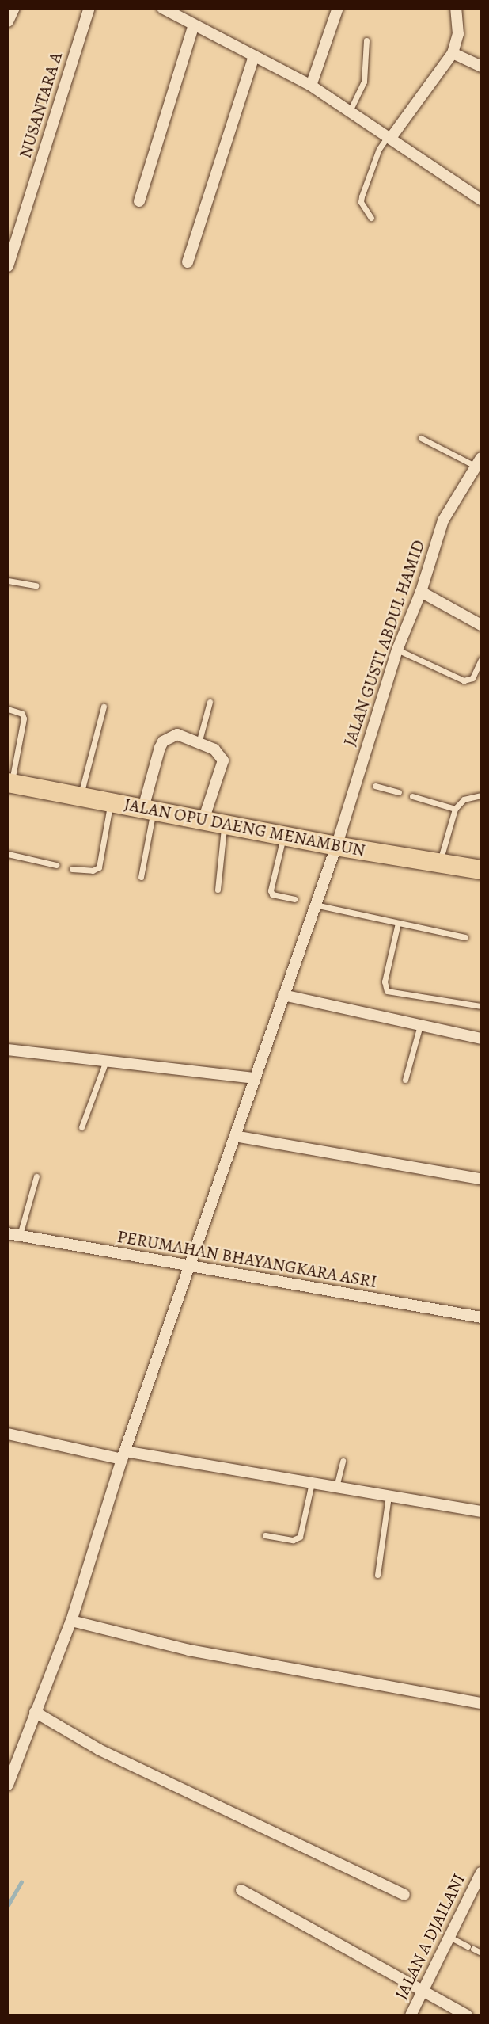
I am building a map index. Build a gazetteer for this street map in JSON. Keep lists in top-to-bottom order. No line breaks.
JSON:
{"streets":{"highway":["JALAN OPU DAENG MENAMBUN"],"street":["NUSANTARA A","JALAN GUSTI ABDUL HAMID","PERUMAHAN BHAYANGKARA ASRI","JALAN A DJAILANI"]},"crossings":[["JALAN GUSTI ABDUL HAMID","JALAN OPU DAENG MENAMBUN"],["JALAN GUSTI ABDUL HAMID","PERUMAHAN BHAYANGKARA ASRI"]]}
